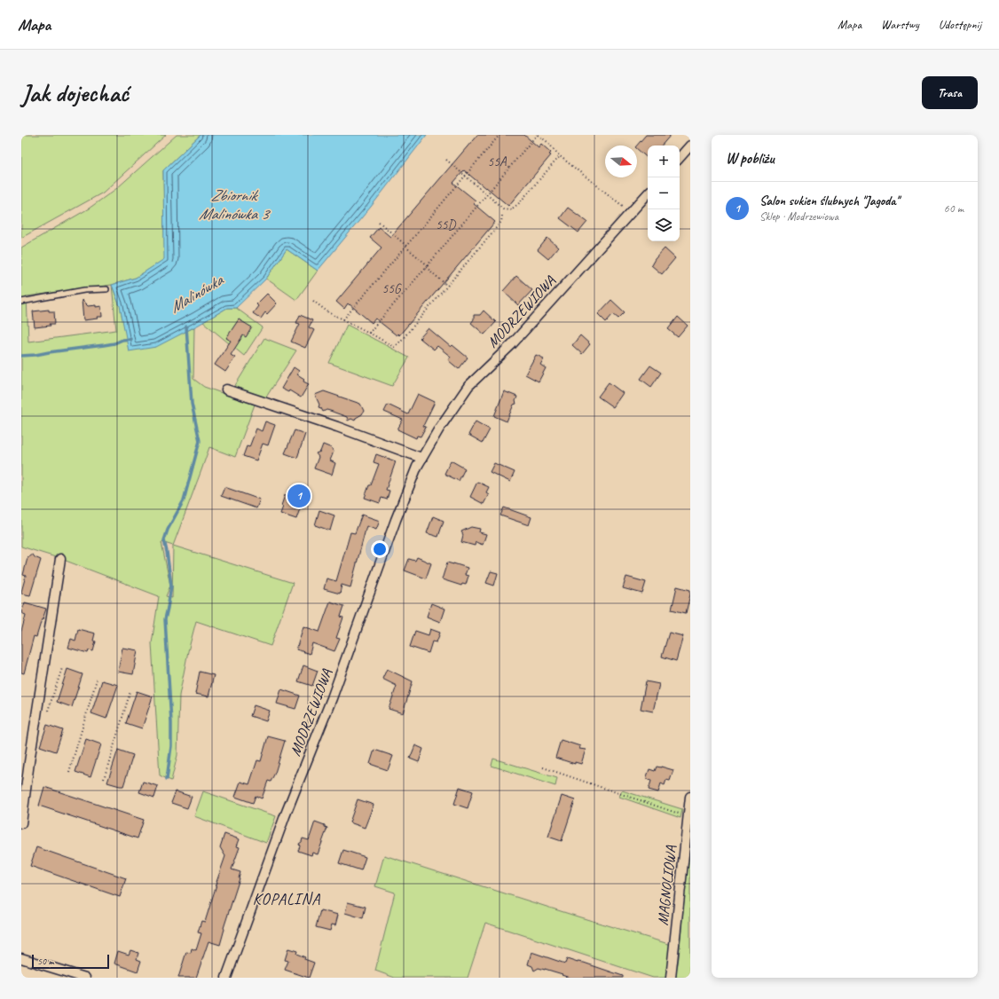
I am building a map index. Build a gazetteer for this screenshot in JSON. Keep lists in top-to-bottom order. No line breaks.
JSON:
{"streets":{"street":["MODRZEWIOWA","MAGNOLIOWA"]},"districts":["KOPALINA"],"water":["Zbiornik Malinówka 3","Malinówka"],"house_numbers":["55A","55D","55G"],"scale_bar":"50 m","north":"right","page":{"header":"Mapa","nav":["Mapa","Warstwy","Udostępnij"],"buttons":"Trasa","title":"Jak dojechać","heading":"W pobliżu","map_buttons":["+","−"],"list":[{"mark":"1","name":"Salon sukien ślubnych \"Jagoda\"","note":"Sklep · Modrzewiowa","value":"60 m"}],"pins":"1","scale":"50 m"}}
